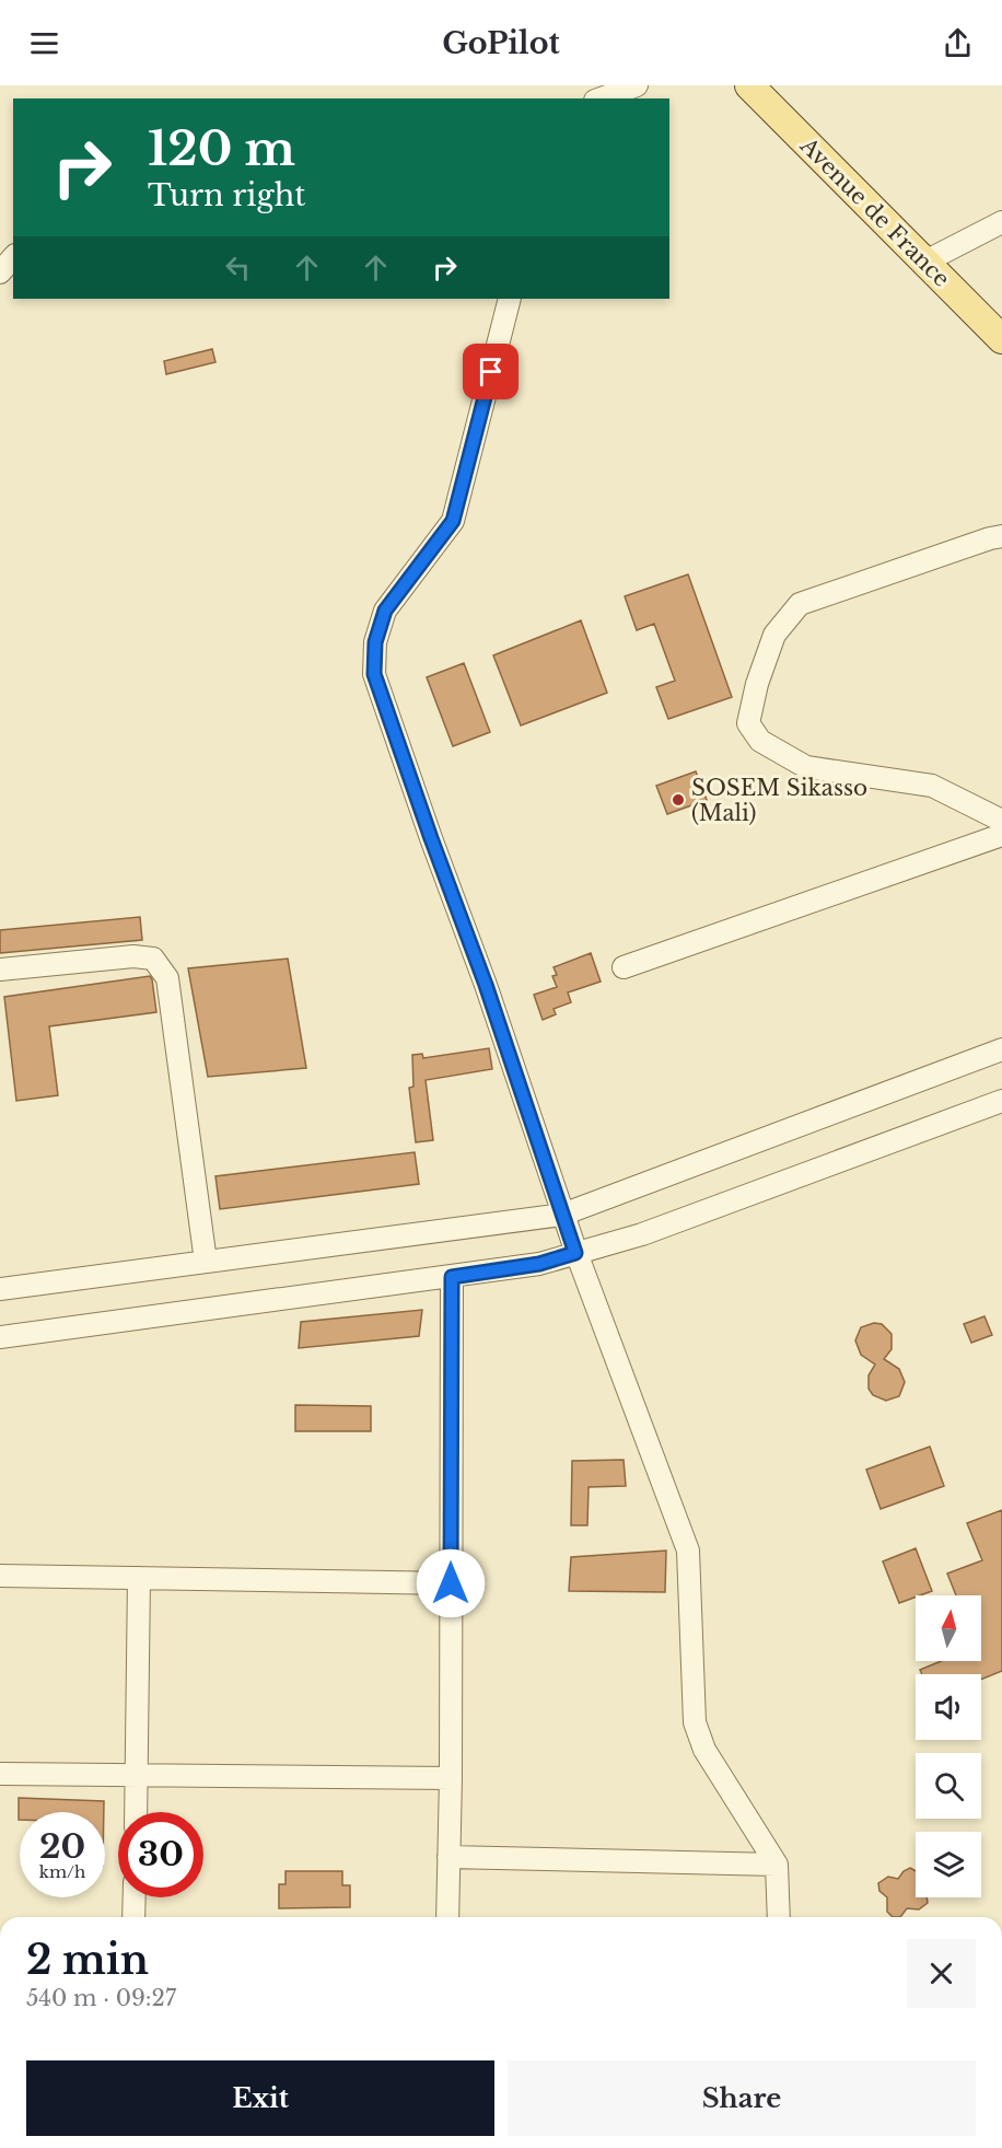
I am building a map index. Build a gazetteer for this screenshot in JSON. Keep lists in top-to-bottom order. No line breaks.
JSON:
{"streets":{"main road":["Avenue de France"]},"places":["SOSEM Sikasso (Mali)"],"north":"top","page":{"header":"GoPilot","turn":["120 m","Turn right"],"speed":"20 km/h","limit":"30","heading":["2 min","540 m · 09:27"],"buttons":["Exit","Share"]}}
